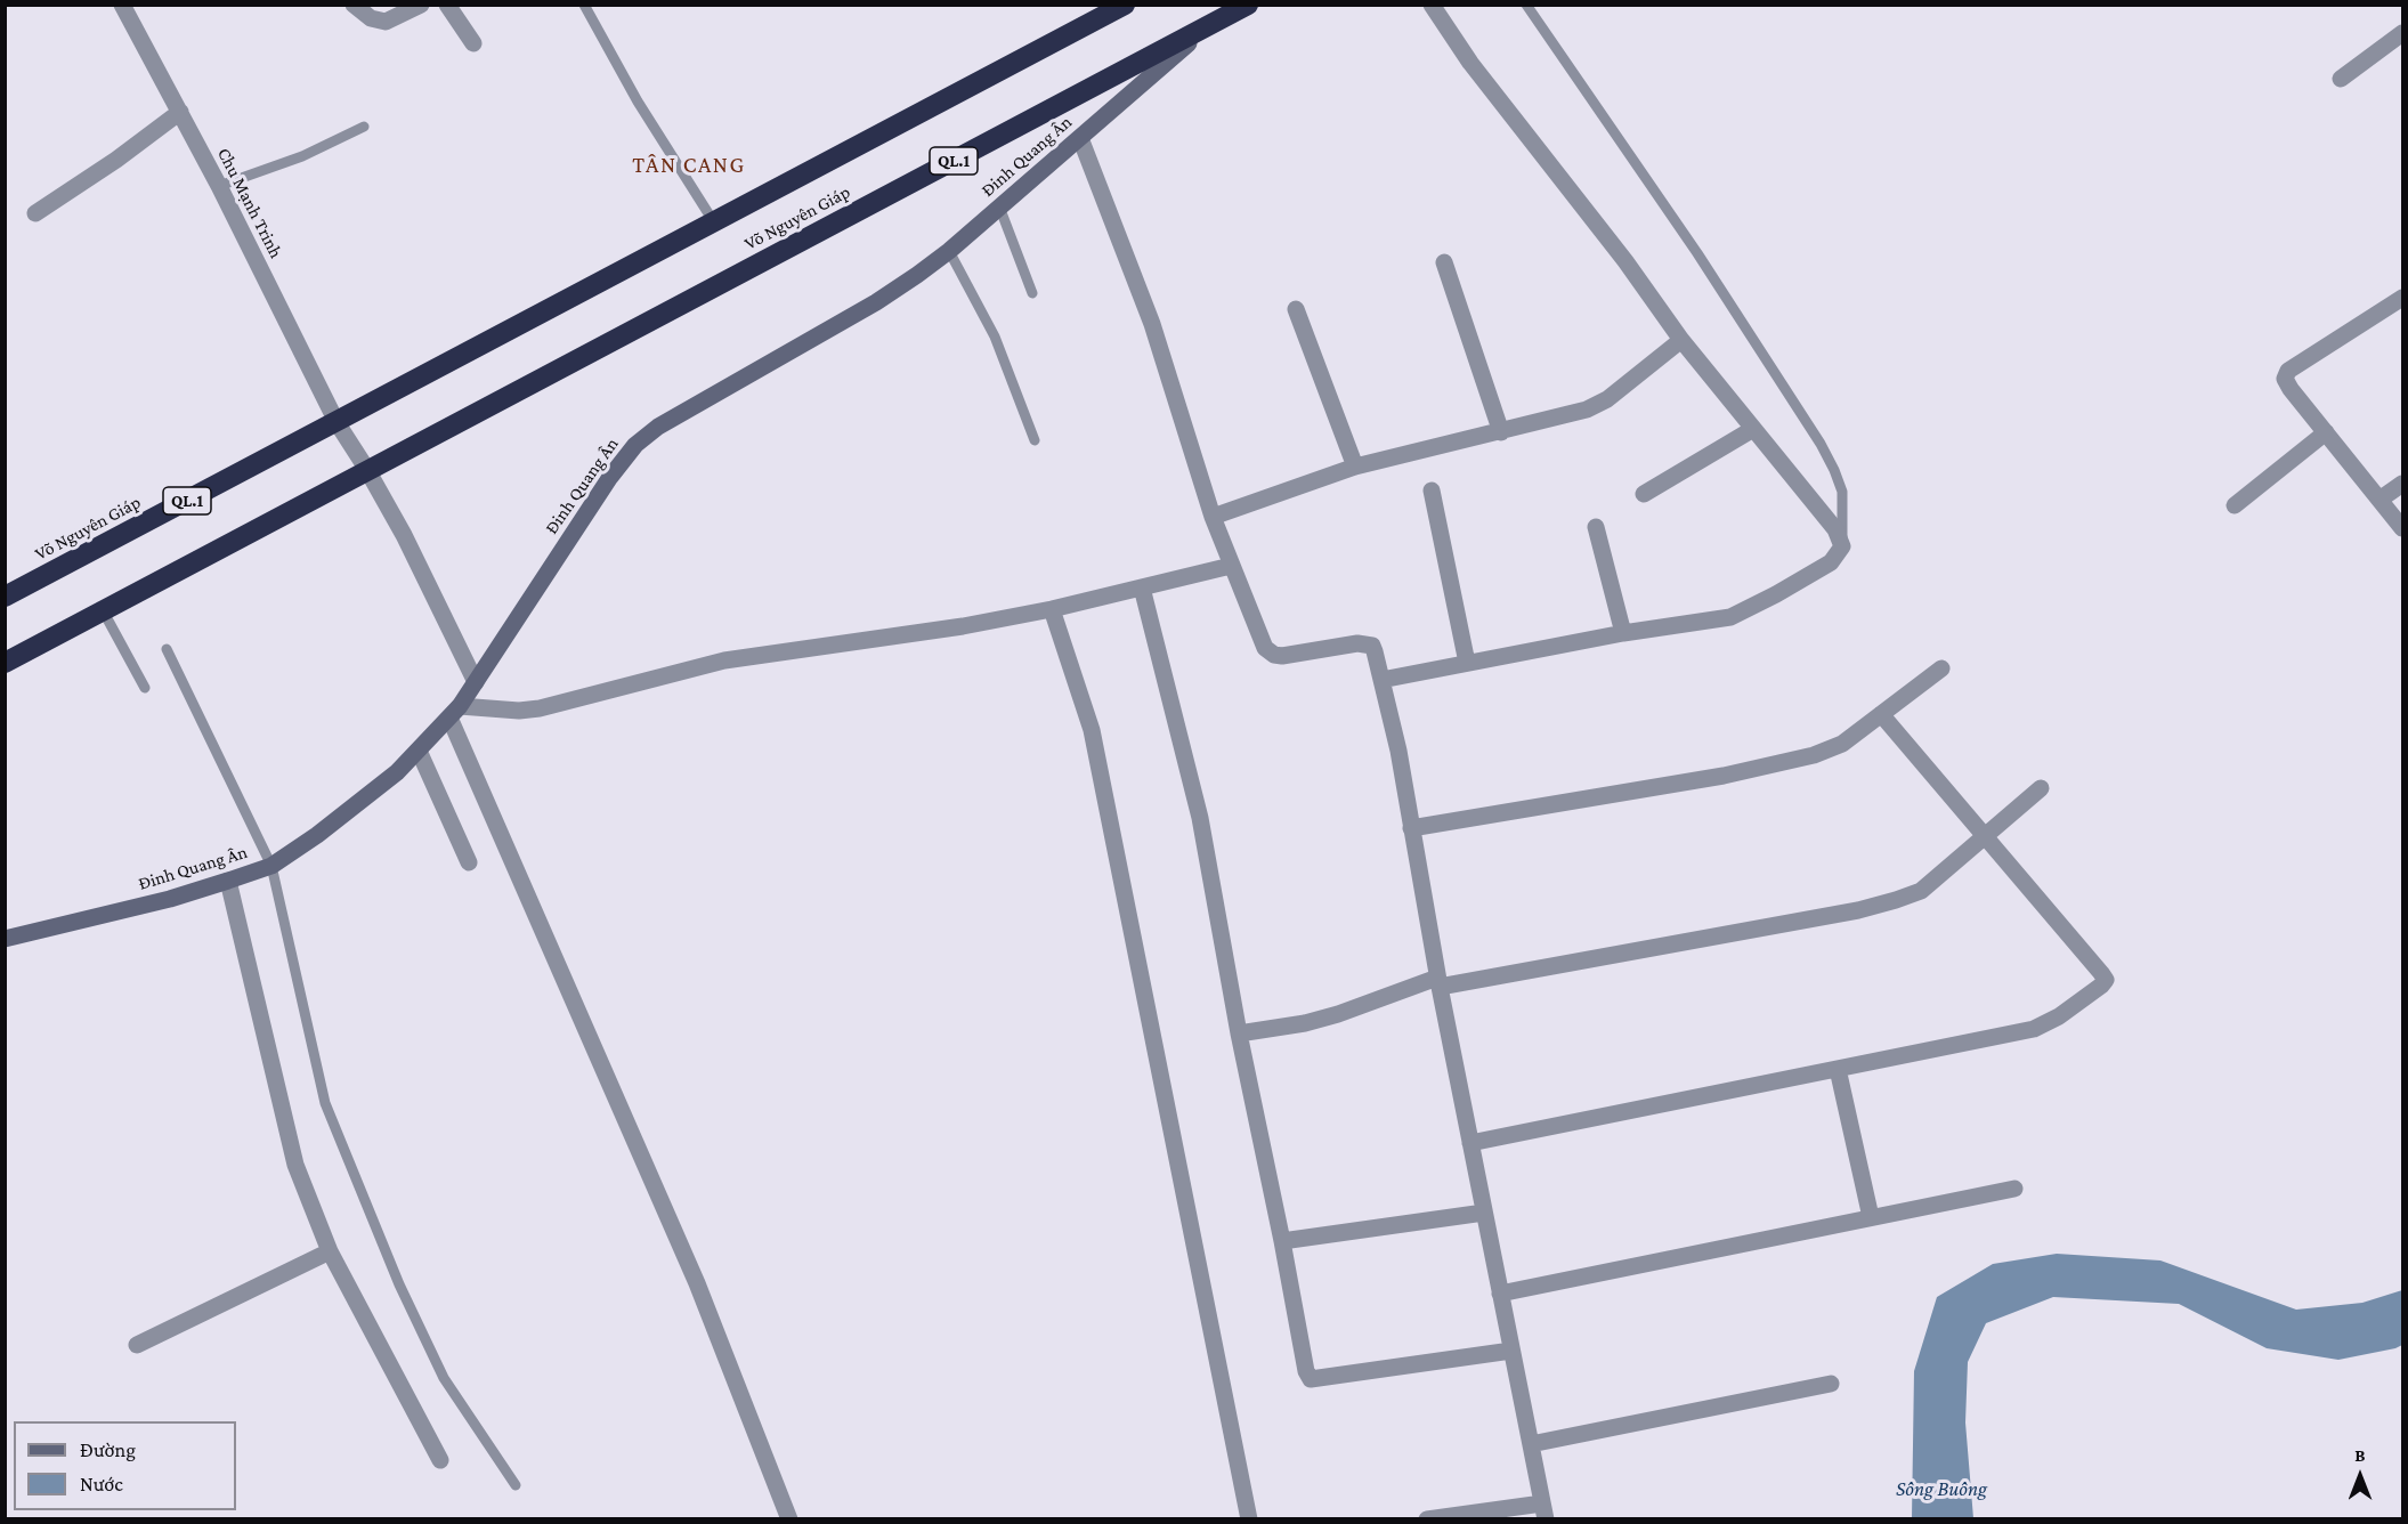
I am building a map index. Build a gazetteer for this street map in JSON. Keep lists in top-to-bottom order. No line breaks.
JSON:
{"streets":{"highway":["QL.1","Võ Nguyên Giáp"],"street":["Đinh Quang Ân","Chu Mạnh Trinh"]},"crossings":[["Đinh Quang Ân","Chu Mạnh Trinh"],["Đinh Quang Ân","Võ Nguyên Giáp"],["QL.1","Chu Mạnh Trinh"],["QL.1","Võ Nguyên Giáp"],["Chu Mạnh Trinh","Võ Nguyên Giáp"]],"districts":["TÂN CANG"],"water":["Sông Buông"],"legend":["Đường","Nước"],"north":"top"}
